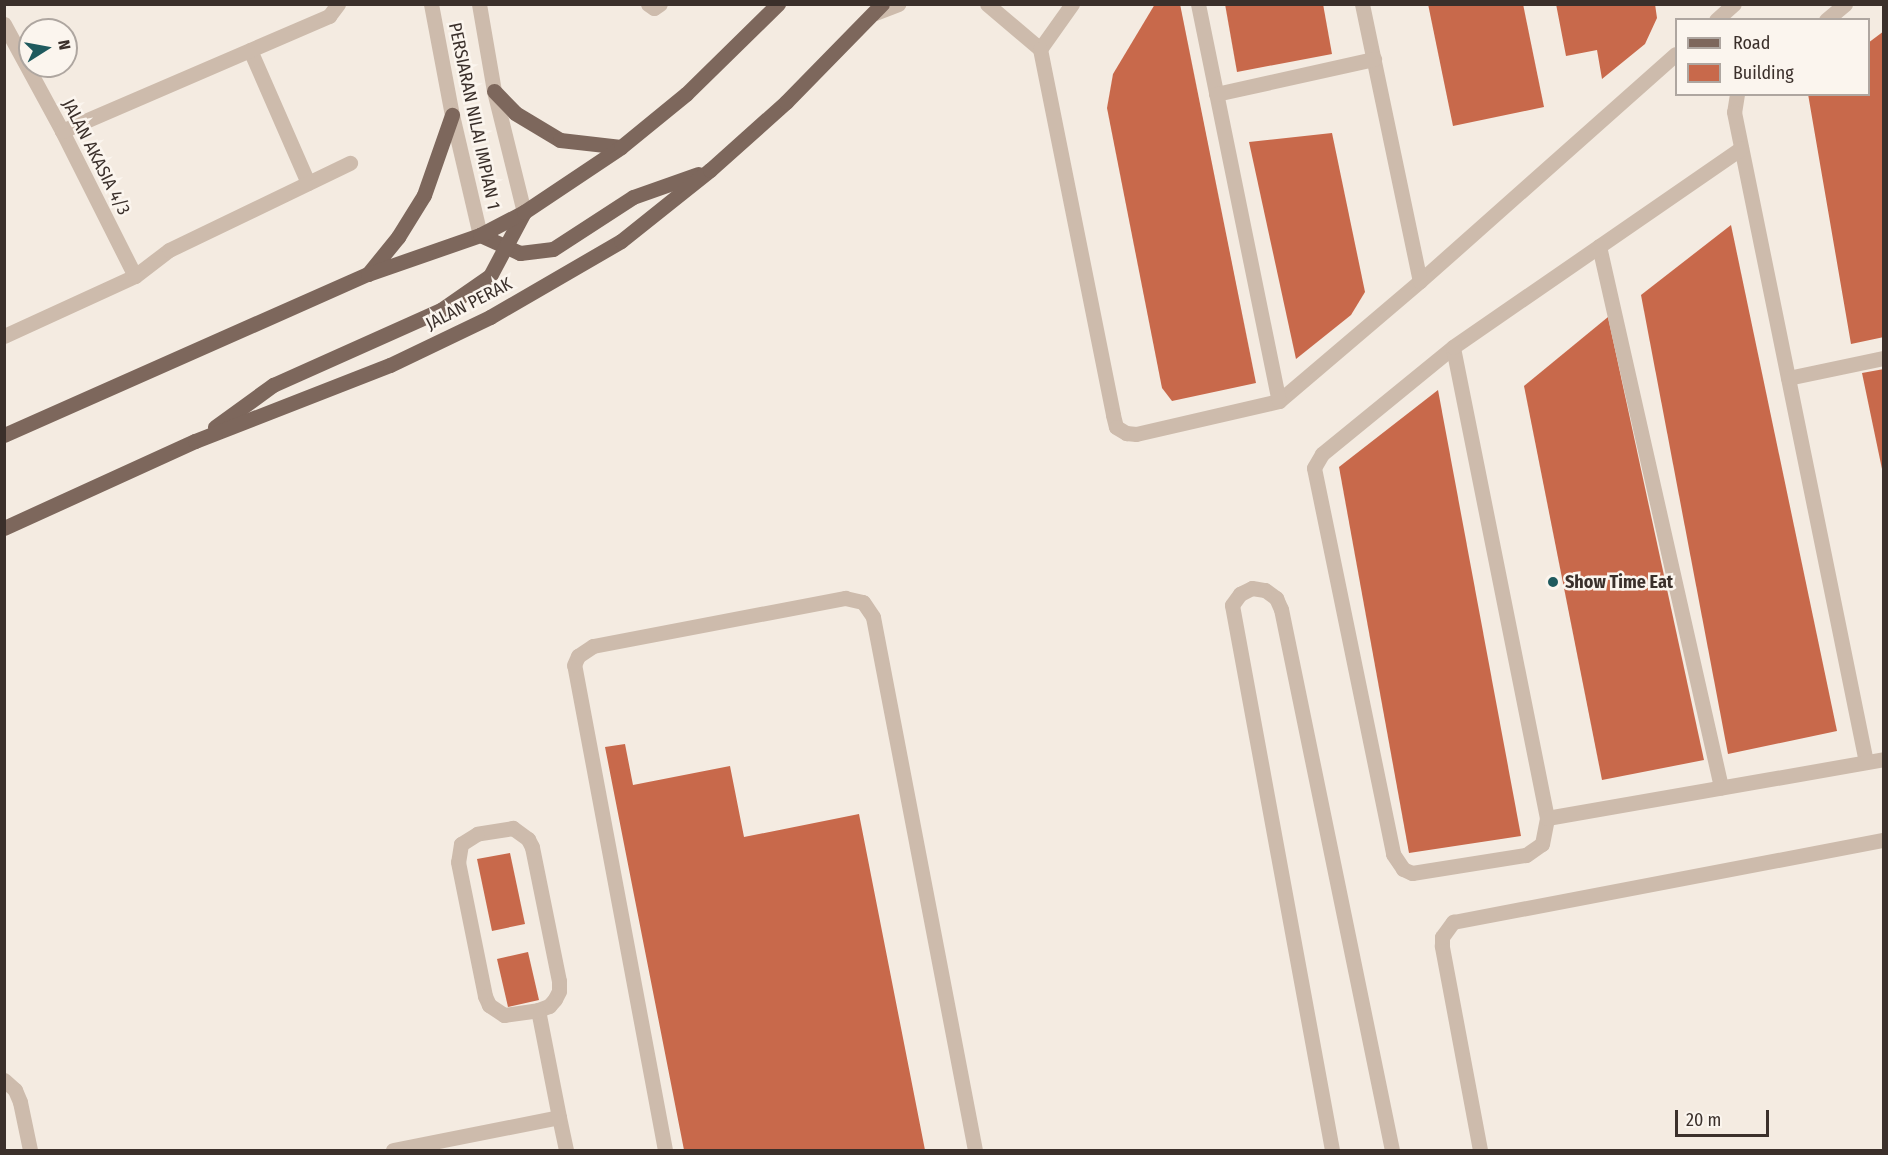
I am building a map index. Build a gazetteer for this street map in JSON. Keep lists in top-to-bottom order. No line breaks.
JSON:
{"streets":{"main road":["JALAN PERAK"],"street":["PERSIARAN NILAI IMPIAN 1","JALAN AKASIA 4/3"]},"places":["Show Time Eat"],"legend":["Road","Building"],"scale_bar":"20 m","north":"right"}
